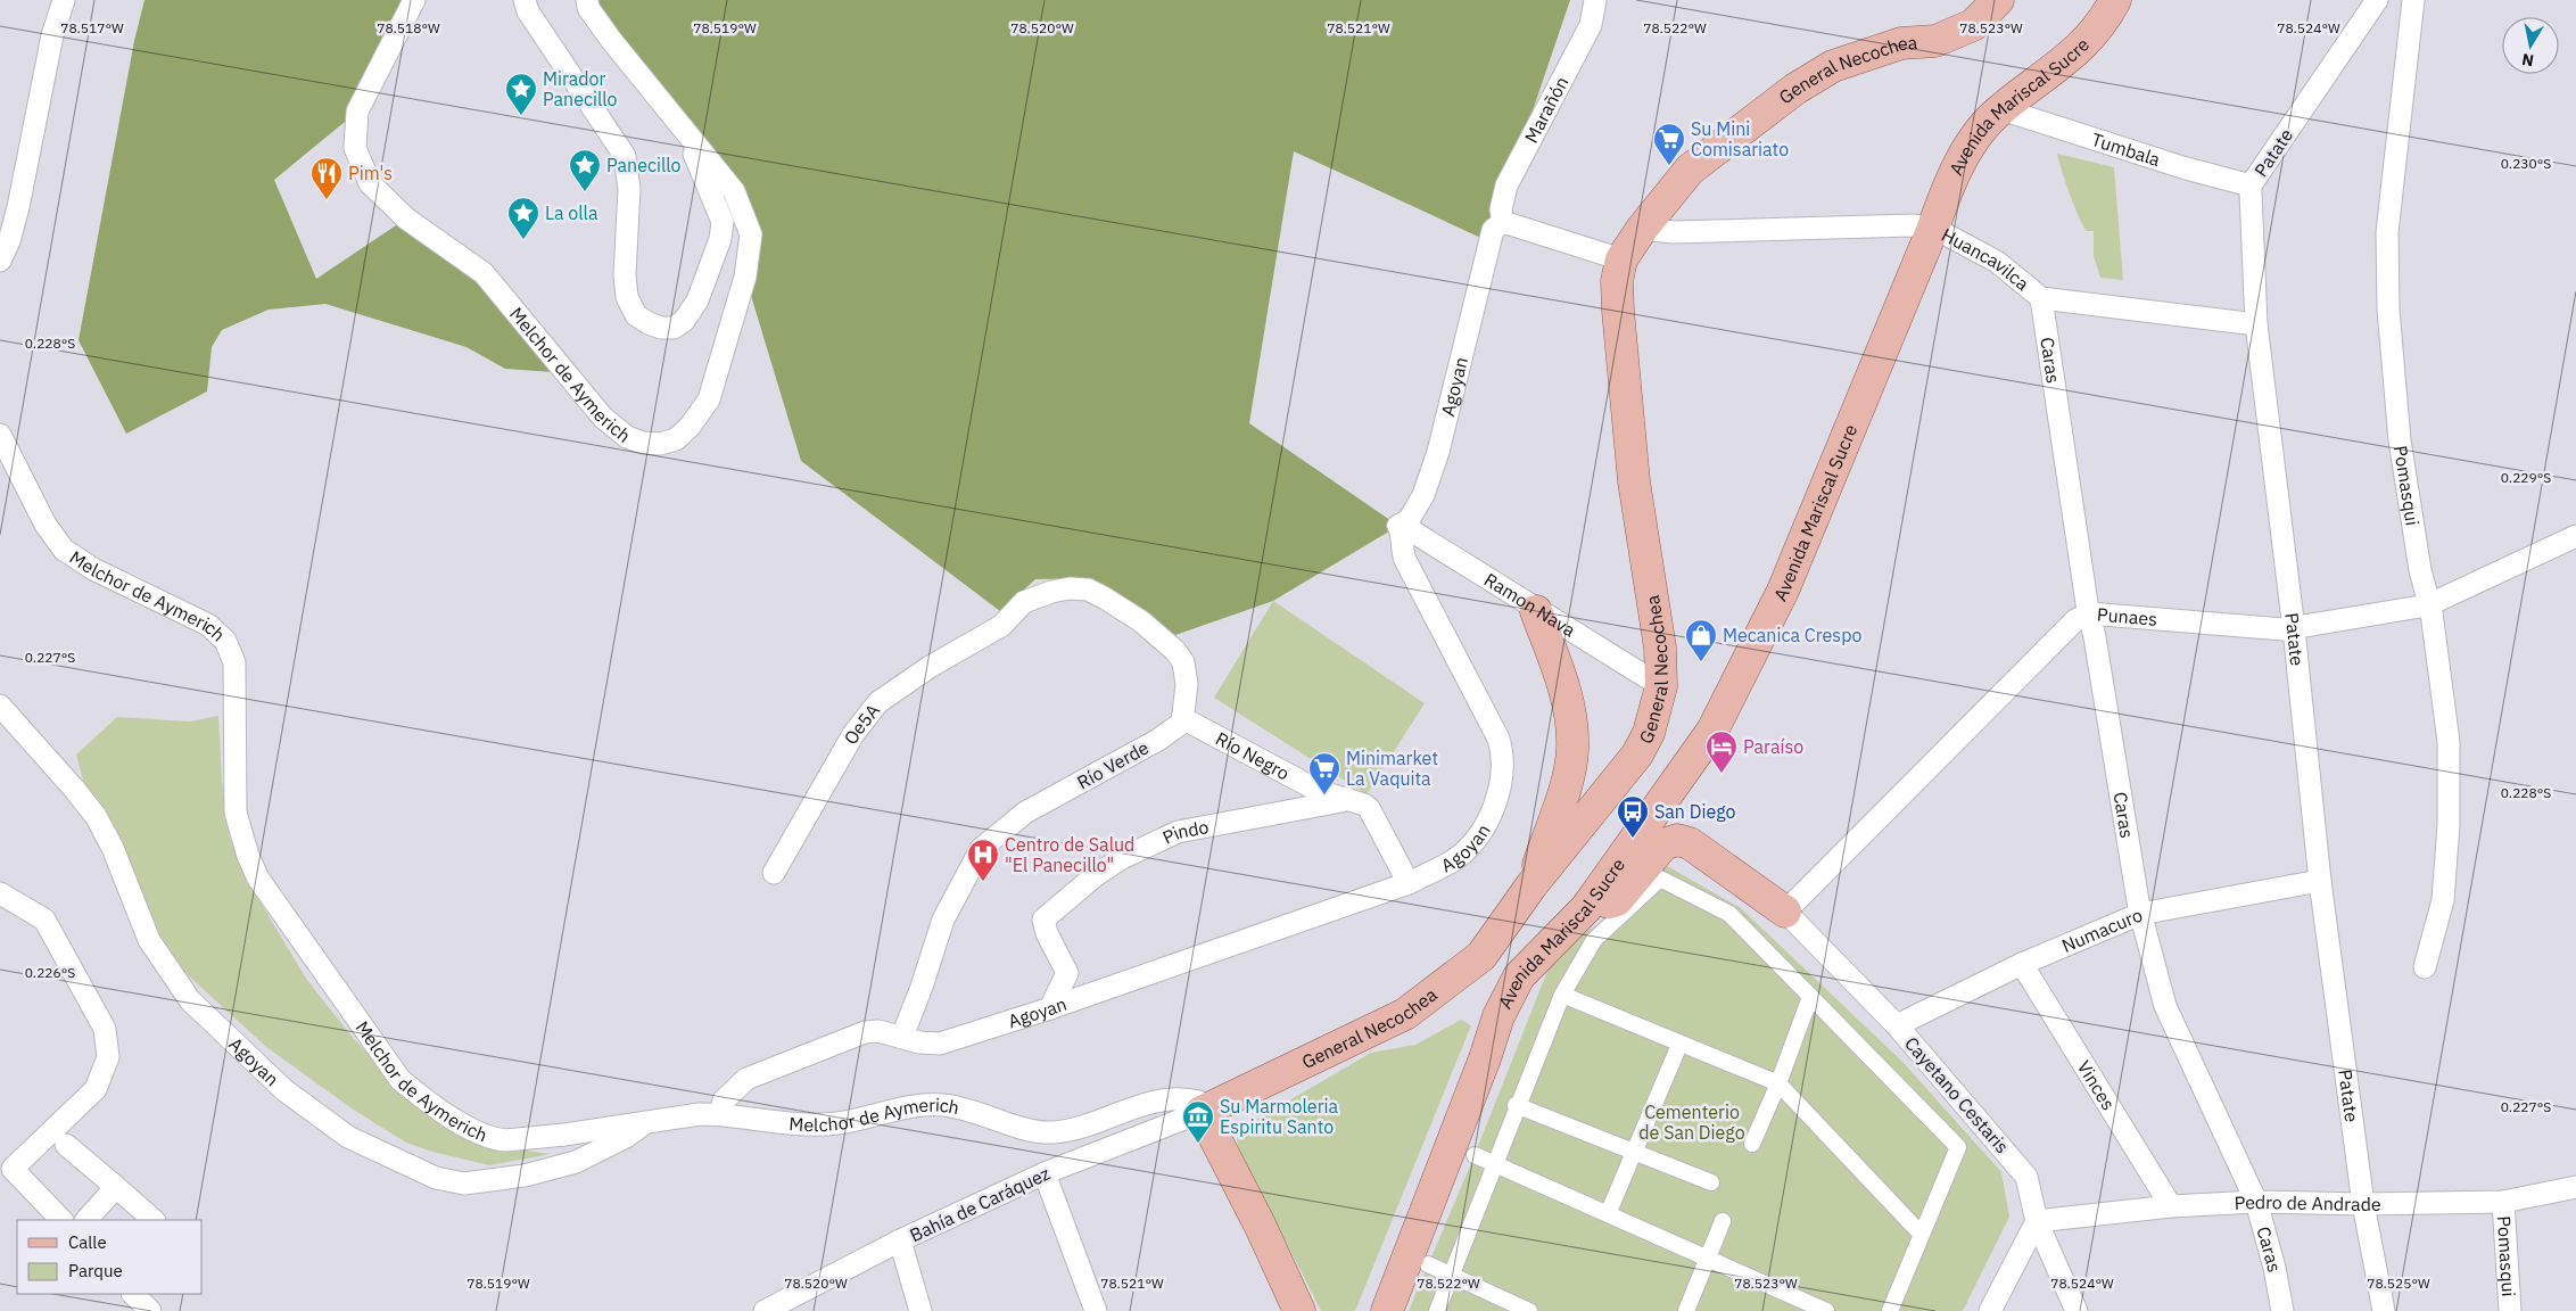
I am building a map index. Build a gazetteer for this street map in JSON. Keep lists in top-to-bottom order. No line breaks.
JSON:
{"streets":{"main road":["General Necochea","Avenida Mariscal Sucre"],"street":["Marañón","Tumbala","Patate","Huancavilca","Caras","Melchor de Aymerich","Agoyan","Pomasqui","Ramon Nava","Punaes","Oe5A","Río Negro","Río Verde","Pindo","Numacuro","Vinces","Cayetano Cestaris","Bahía de Caráquez","Pedro de Andrade"]},"crossings":[["General Necochea","Huancavilca"],["General Necochea","Melchor de Aymerich"],["General Necochea","Ramon Nava"],["General Necochea","Bahía de Caráquez"],["Avenida Mariscal Sucre","Tumbala"],["Avenida Mariscal Sucre","Huancavilca"],["Marañón","Agoyan"],["Tumbala","Patate"],["Patate","Huancavilca"],["Patate","Punaes"],["Patate","Numacuro"],["Patate","Pedro de Andrade"],["Huancavilca","Caras"],["Caras","Punaes"],["Caras","Numacuro"],["Caras","Pedro de Andrade"],["Melchor de Aymerich","Agoyan"],["Melchor de Aymerich","Bahía de Caráquez"],["Agoyan","Ramon Nava"],["Agoyan","Río Negro"],["Agoyan","Río Verde"],["Agoyan","Pindo"],["Pomasqui","Punaes"],["Pomasqui","Pedro de Andrade"],["Punaes","Cayetano Cestaris"],["Oe5A","Río Negro"],["Oe5A","Río Verde"],["Río Negro","Río Verde"],["Río Negro","Pindo"],["Numacuro","Vinces"],["Numacuro","Cayetano Cestaris"],["Vinces","Pedro de Andrade"],["Cayetano Cestaris","Pedro de Andrade"]],"parks":["Cementerio de San Diego"],"places":{"place":["Mirador Panecillo","Panecillo","La olla"],"supermarket":["Su Mini Comisariato","Minimarket La Vaquita"],"restaurant":["Pim's"],"shop":["Mecanica Crespo"],"hotel":["Paraíso"],"bus stop":["San Diego"],"hospital":["Centro de Salud \"El Panecillo\""],"museum":["Su Marmoleria Espiritu Santo"]},"legend":["Calle","Parque"],"north":"bottom","coordinates":["78.518°W","78.519°W","78.520°W","78.521°W","78.522°W","78.523°W","78.524°W","78.517°W","0.230°S","0.228°S","0.229°S","0.227°S","0.226°S","78.525°W"]}
